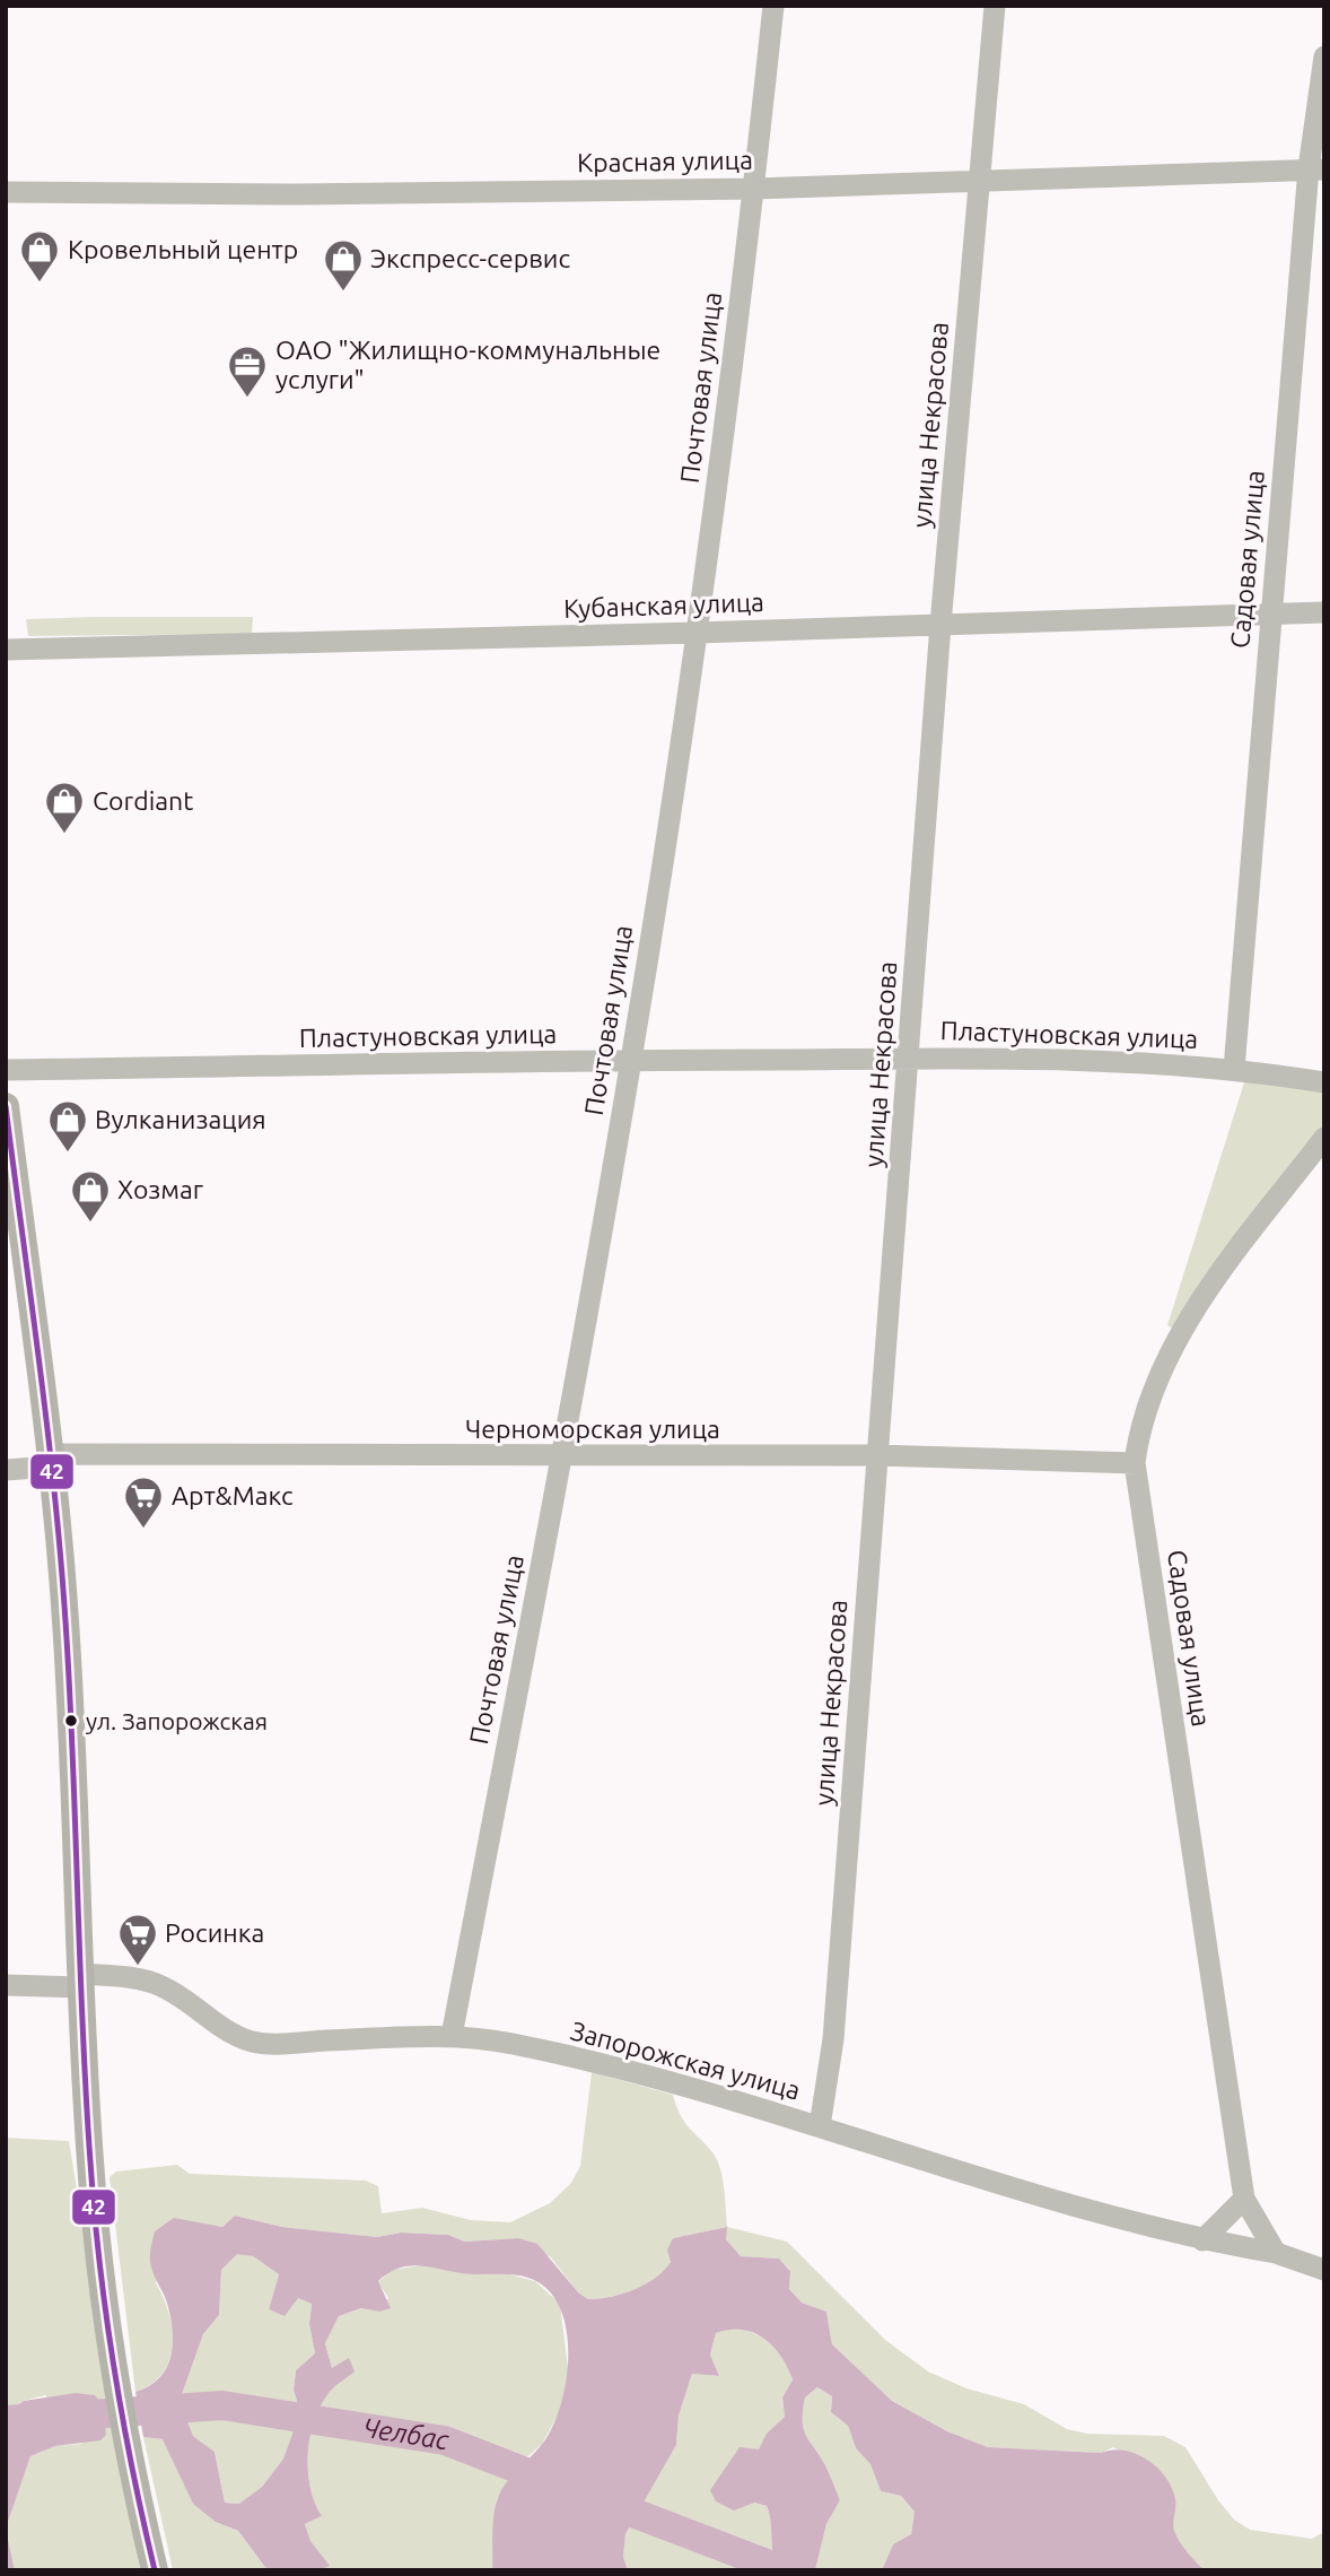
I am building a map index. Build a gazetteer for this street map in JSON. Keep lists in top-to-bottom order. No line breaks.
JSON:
{"streets":{"street":["Красная улица","Почтовая улица","улица Некрасова","Садовая улица","Кубанская улица","Пластуновская улица","Черноморская улица","Запорожская улица"]},"crossings":[["Красная улица","Почтовая улица"],["Красная улица","улица Некрасова"],["Красная улица","Садовая улица"],["Почтовая улица","Кубанская улица"],["Почтовая улица","Пластуновская улица"],["Почтовая улица","Черноморская улица"],["Почтовая улица","Запорожская улица"],["улица Некрасова","Кубанская улица"],["улица Некрасова","Пластуновская улица"],["улица Некрасова","Черноморская улица"],["улица Некрасова","Запорожская улица"],["Садовая улица","Кубанская улица"],["Садовая улица","Пластуновская улица"],["Садовая улица","Черноморская улица"],["Садовая улица","Запорожская улица"]],"water":["Челбас"],"places":{"shop":["Кровельный центр","Экспресс-сервис","Cordiant","Вулканизация","Хозмаг"],"office":["ОАО \"Жилищно-коммунальные услуги\""],"supermarket":["Арт&Макс","Росинка"],"other":["ул. Запорожская"]},"lines":["transit line 42"]}
